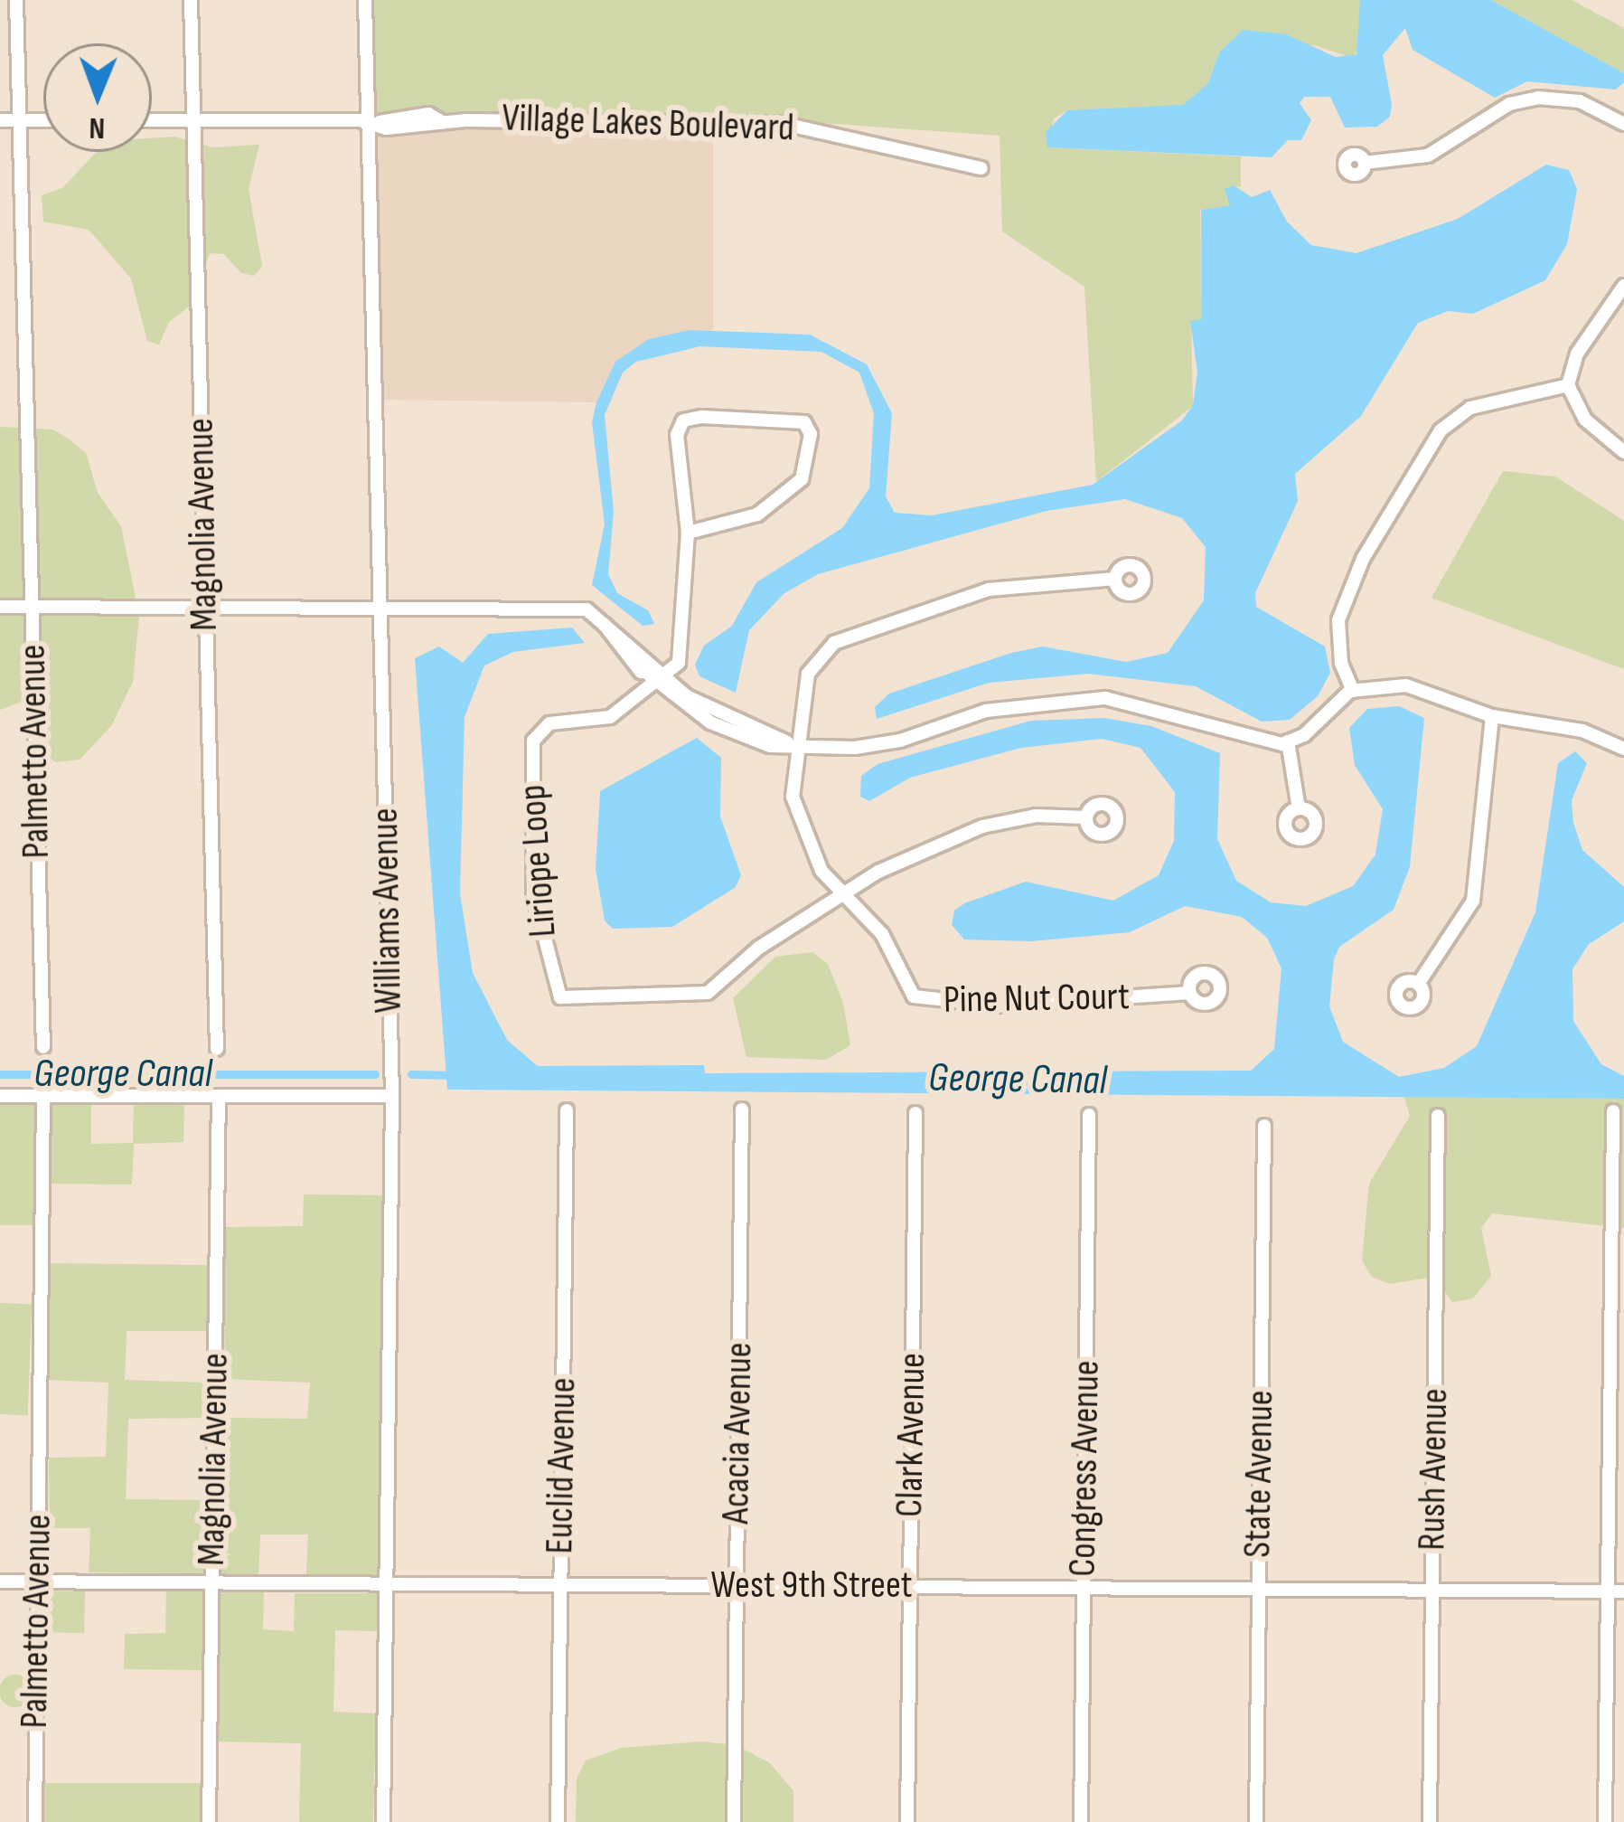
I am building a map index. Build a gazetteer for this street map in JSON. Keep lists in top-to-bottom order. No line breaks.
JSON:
{"streets":{"street":["Village Lakes Boulevard","Magnolia Avenue","Palmetto Avenue","Liriope Loop","Williams Avenue","Pine Nut Court","Acacia Avenue","Clark Avenue","Euclid Avenue","Congress Avenue","Rush Avenue","State Avenue","West 9th Street"]},"crossings":[["Village Lakes Boulevard","Magnolia Avenue"],["Village Lakes Boulevard","Williams Avenue"],["Magnolia Avenue","West 9th Street"],["Palmetto Avenue","West 9th Street"],["Liriope Loop","Pine Nut Court"],["Williams Avenue","West 9th Street"],["Acacia Avenue","West 9th Street"],["Clark Avenue","West 9th Street"],["Euclid Avenue","West 9th Street"],["Congress Avenue","West 9th Street"],["Rush Avenue","West 9th Street"],["State Avenue","West 9th Street"]],"water":["George Canal"],"north":"bottom"}
